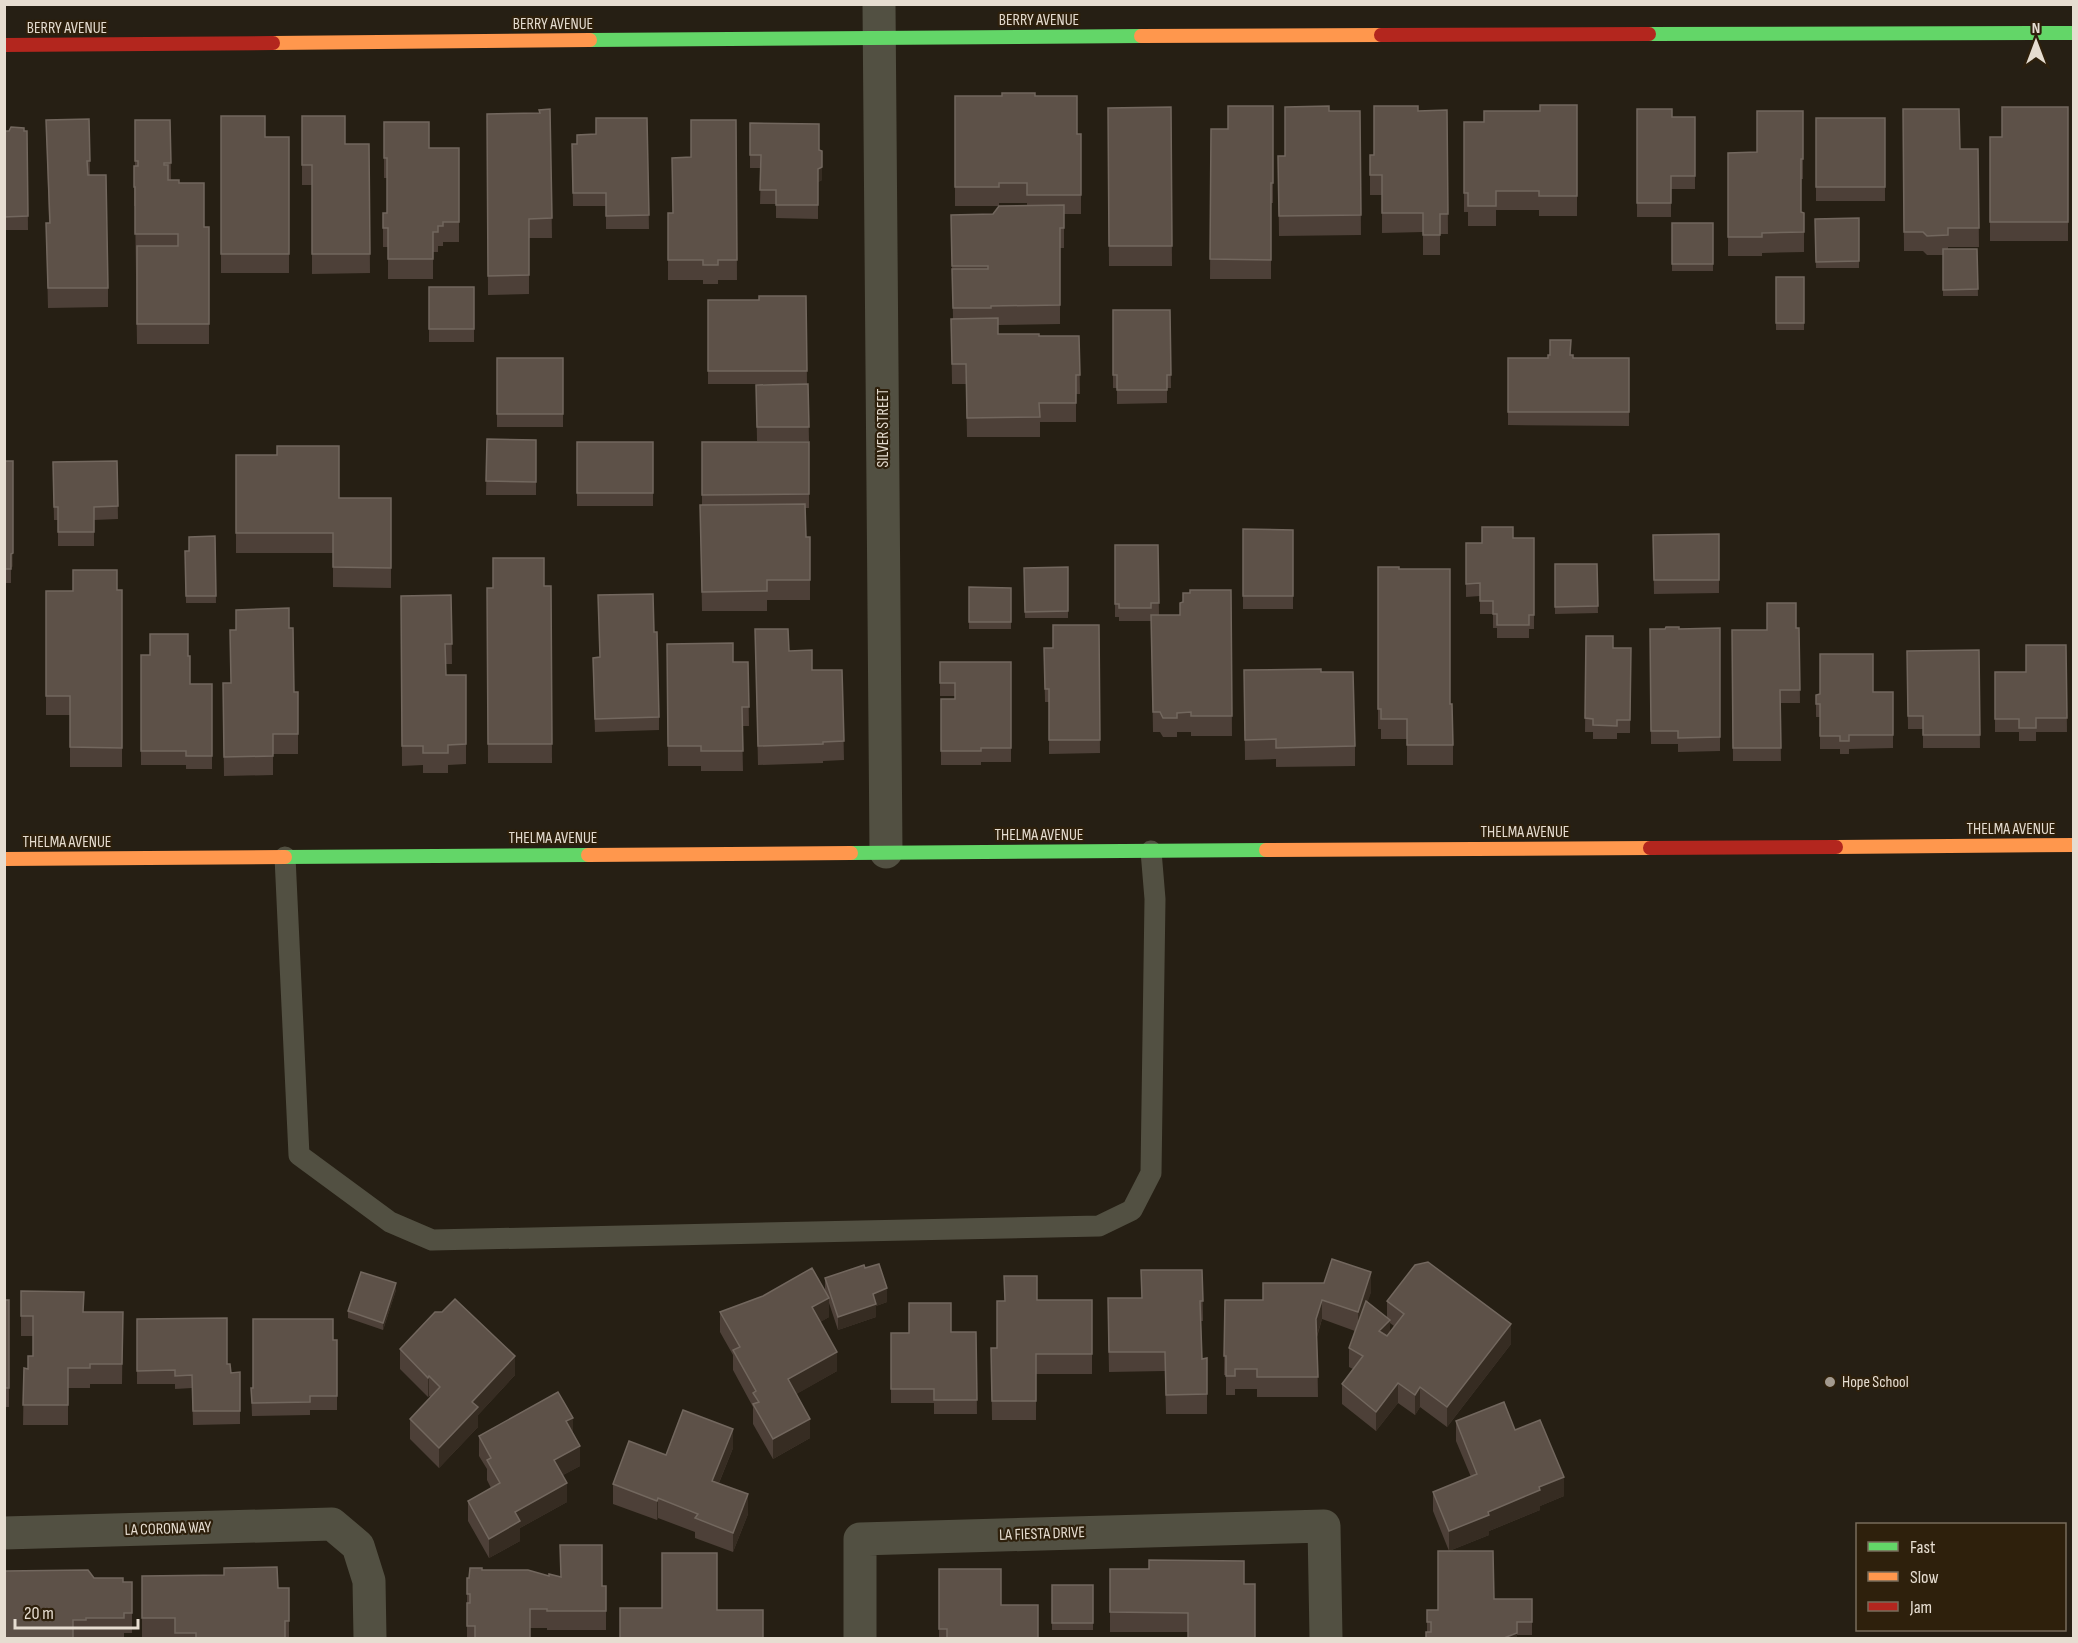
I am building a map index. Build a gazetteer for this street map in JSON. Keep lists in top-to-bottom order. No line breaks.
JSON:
{"streets":{"street":["BERRY AVENUE","SILVER STREET","THELMA AVENUE","LA CORONA WAY","LA FIESTA DRIVE"]},"crossings":[["BERRY AVENUE","SILVER STREET"],["SILVER STREET","THELMA AVENUE"]],"places":["Hope School"],"legend":["Fast","Slow","Jam"],"scale_bar":"20 m","north":"top"}
